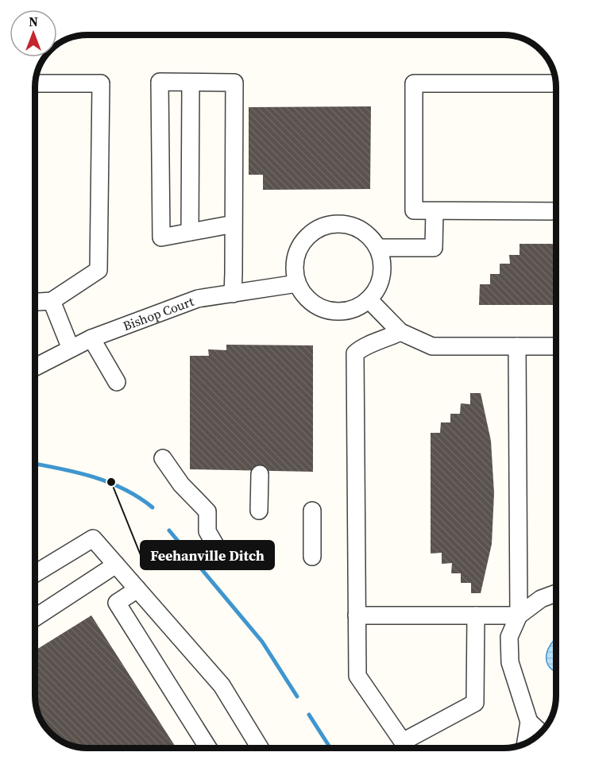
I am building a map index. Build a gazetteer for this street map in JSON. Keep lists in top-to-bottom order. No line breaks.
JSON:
{"streets":{"street":["Bishop Court"]},"places":["Feehanville Ditch"],"north":"top"}
